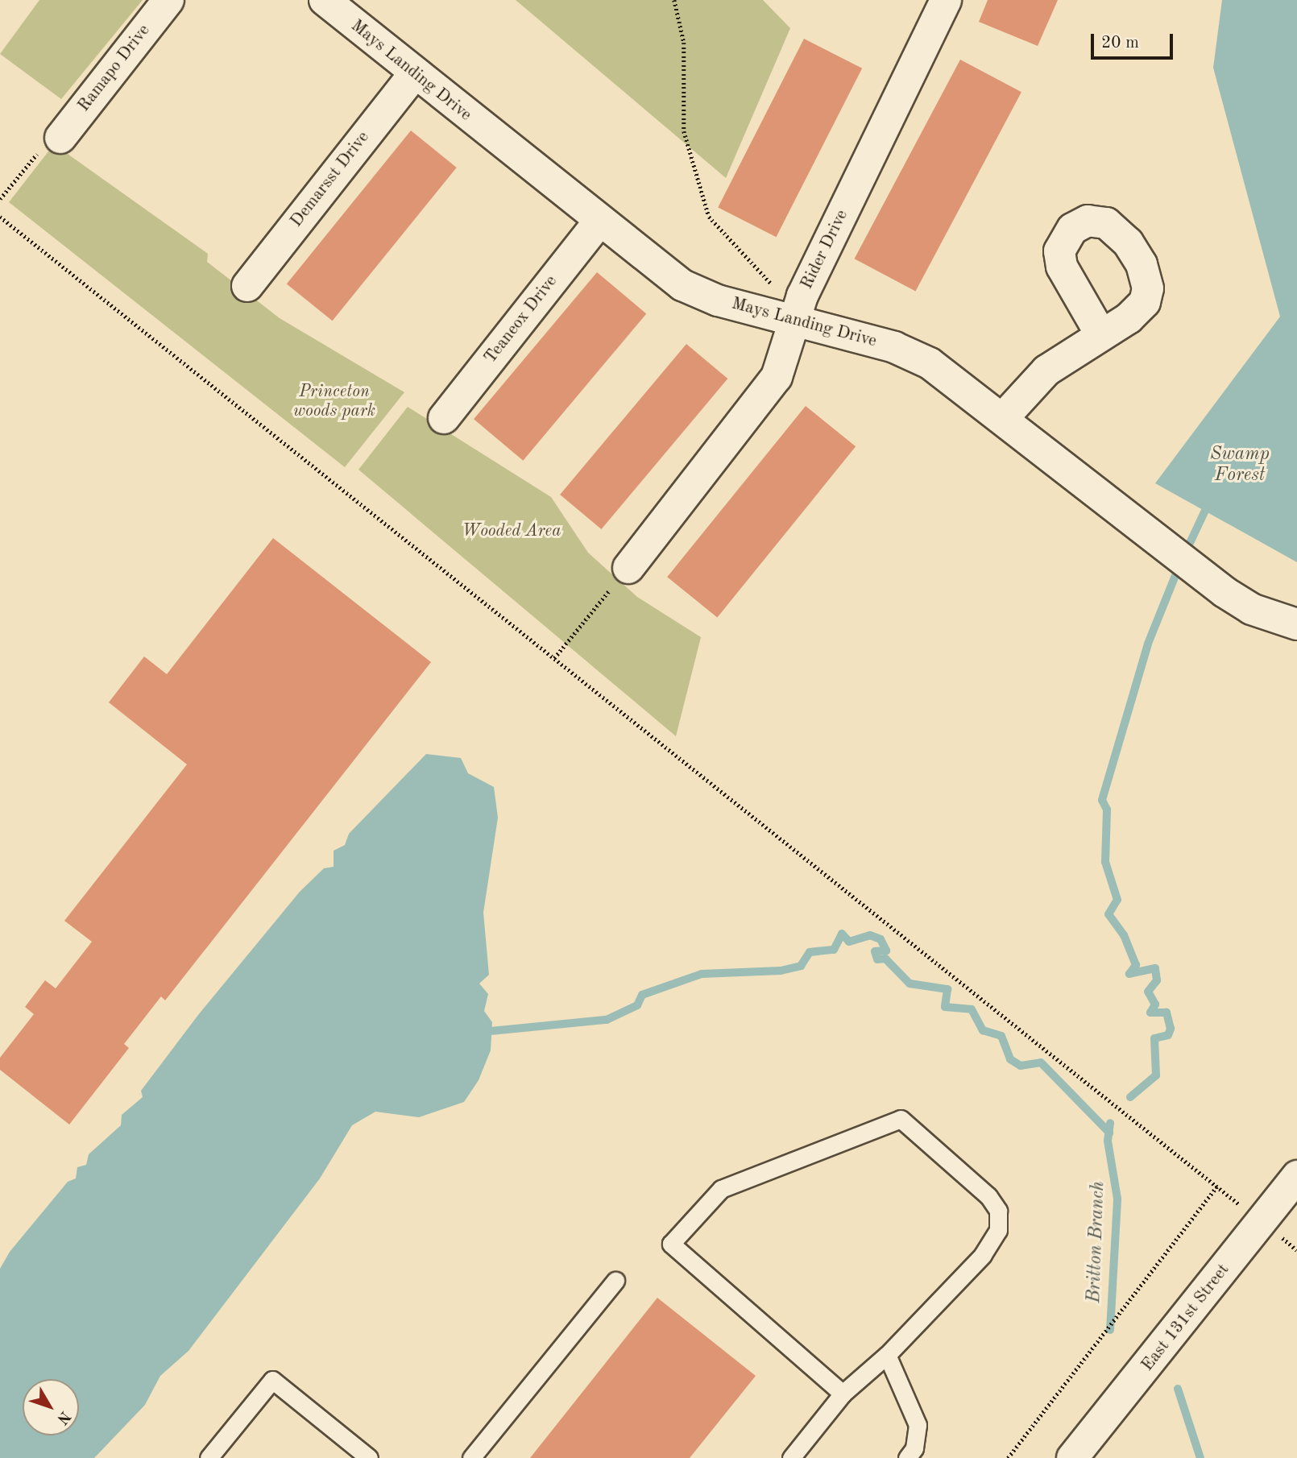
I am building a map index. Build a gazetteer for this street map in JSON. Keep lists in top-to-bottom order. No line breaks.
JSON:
{"streets":{"street":["Ramapo Drive","Mays Landing Drive","Demarsst Drive","Rider Drive","Teaneox Drive","East 131st Street"]},"crossings":[["Mays Landing Drive","Demarsst Drive"],["Mays Landing Drive","Rider Drive"],["Mays Landing Drive","Teaneox Drive"]],"water":["Swamp Forest","Britton Branch"],"parks":["Princeton woods park","Wooded Area"],"scale_bar":"20 m","north":"bottom right"}
